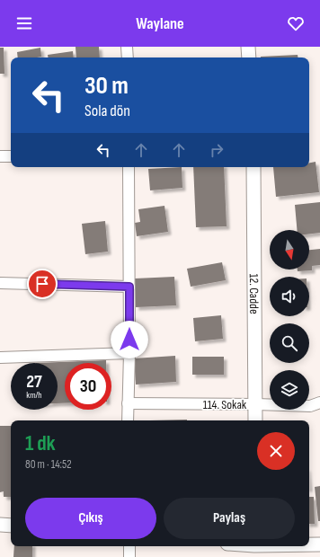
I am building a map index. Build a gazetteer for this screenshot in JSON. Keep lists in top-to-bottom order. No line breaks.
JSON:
{"streets":{"street":["12. Cadde","114. Sokak"]},"crossings":[["12. Cadde","114. Sokak"]],"north":"bottom","page":{"header":"Waylane","turn":["30 m","Sola dön"],"speed":"27 km/h","limit":"30","heading":["1 dk","80 m · 14:52"],"buttons":["Çıkış","Paylaş"]}}
